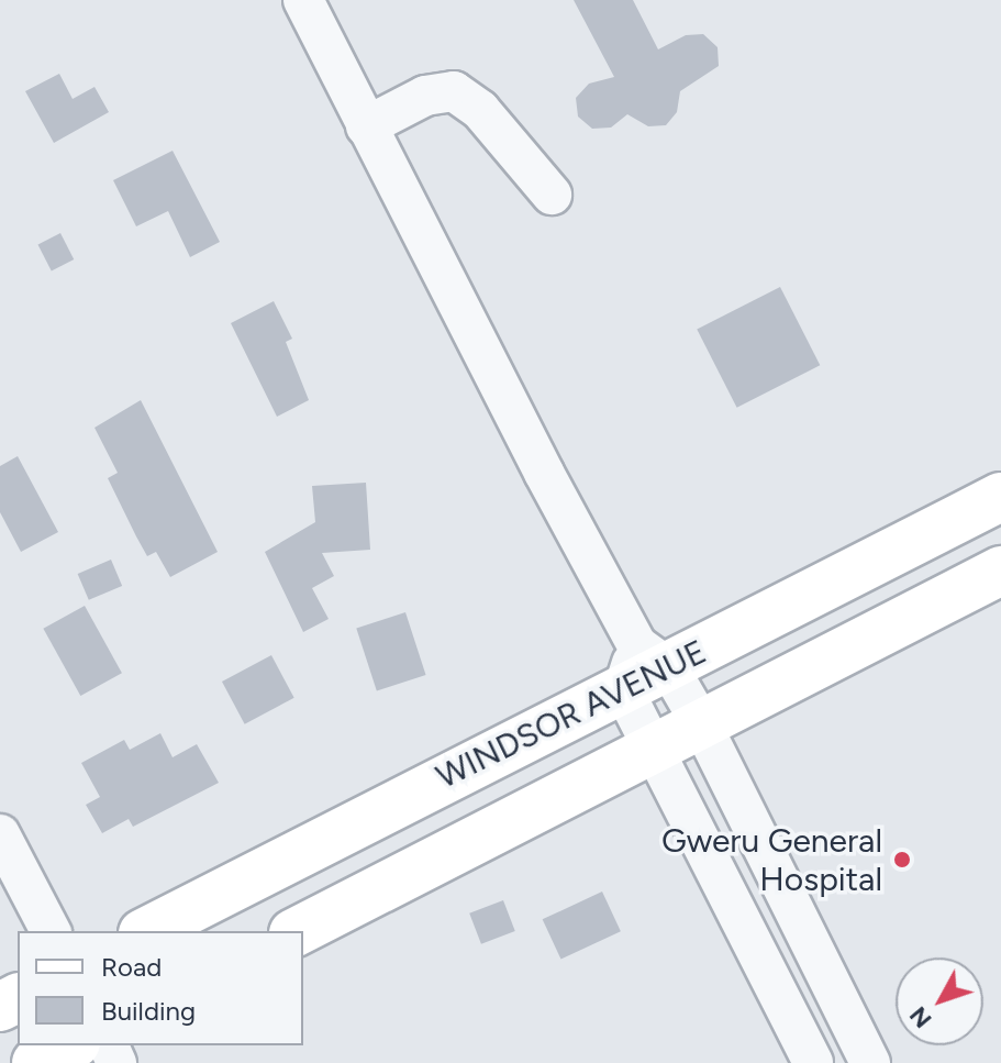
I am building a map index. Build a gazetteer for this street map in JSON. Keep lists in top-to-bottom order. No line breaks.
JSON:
{"streets":{"main road":["WINDSOR AVENUE"]},"places":["Gweru General Hospital"],"legend":["Road","Building"],"north":"bottom left"}
